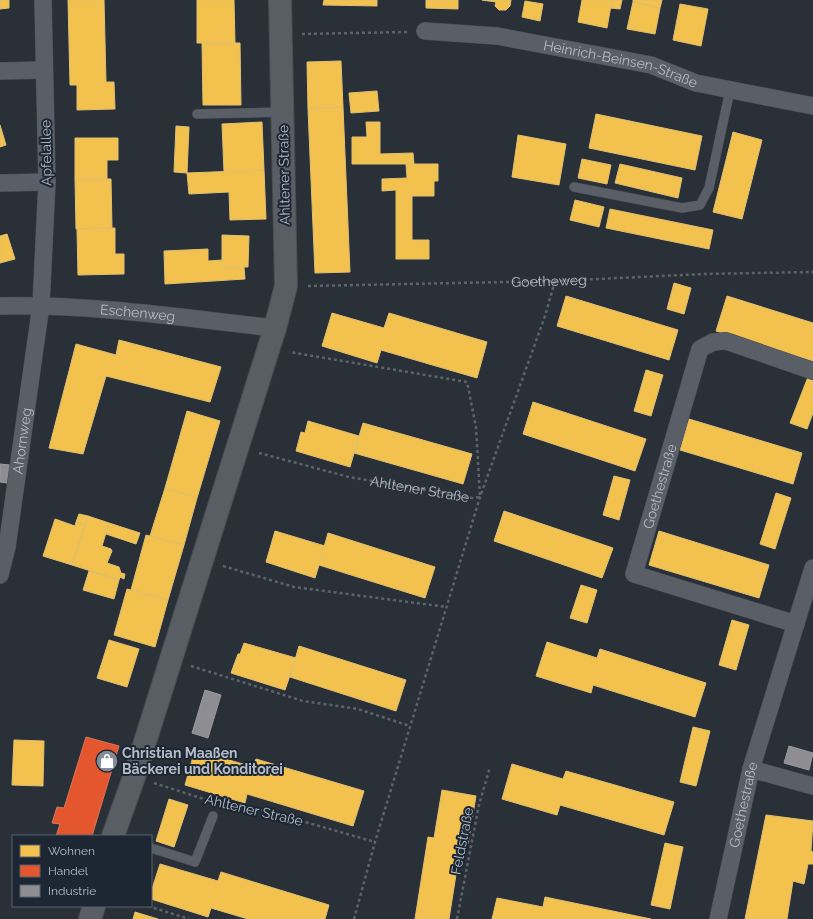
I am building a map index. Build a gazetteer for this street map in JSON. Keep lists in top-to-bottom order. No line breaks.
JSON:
{"streets":{"main road":["Ahltener Straße"],"street":["Heinrich-Beinsen-Straße","Apfelallee","Eschenweg","Ahornweg","Goethestraße"],"path":["Goetheweg","Feldstraße"]},"crossings":[["Apfelallee","Eschenweg"],["Apfelallee","Ahornweg"],["Ahltener Straße","Goetheweg"],["Ahltener Straße","Eschenweg"],["Eschenweg","Ahornweg"]],"places":{"shop":["Christian Maaßen Bäckerei und Konditorei"]},"legend":["Wohnen","Handel","Industrie"]}
